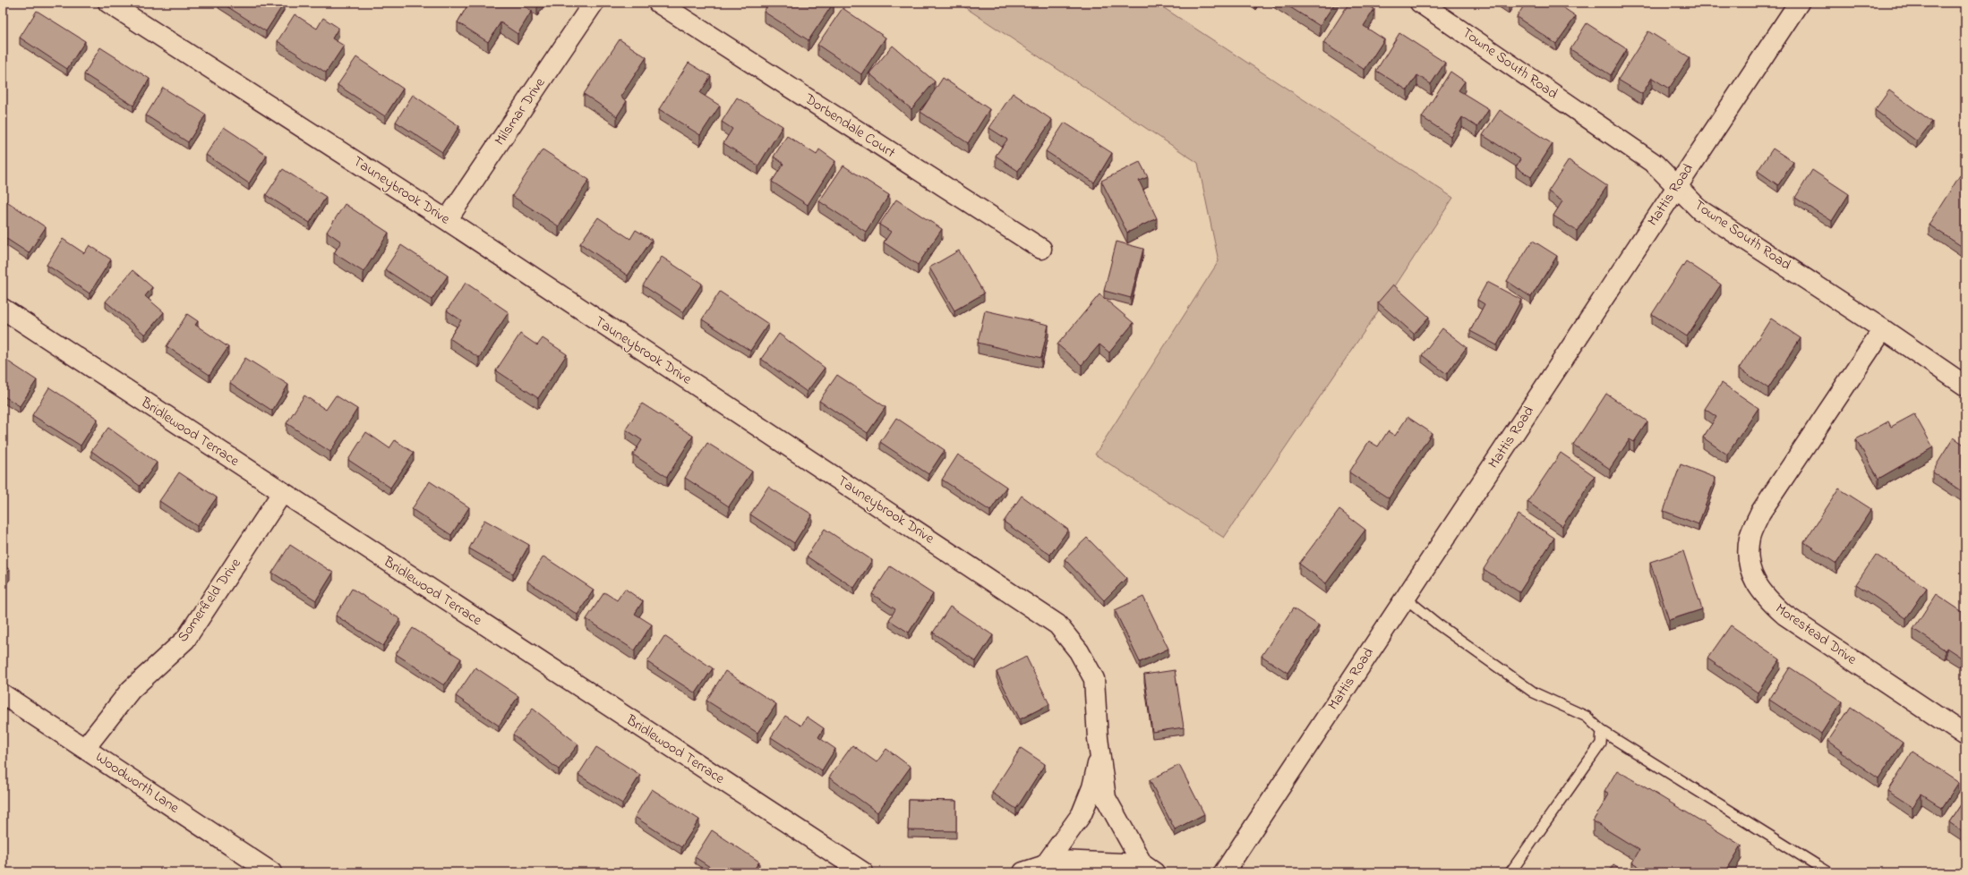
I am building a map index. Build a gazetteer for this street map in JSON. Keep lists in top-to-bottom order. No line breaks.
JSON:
{"streets":{"street":["Towne South Road","Milsmar Drive","Dorbendale Court","Tauneybrook Drive","Mattis Road","Bridlewood Terrace","Somerfield Drive","Morestead Drive","Woodworth Lane"]},"crossings":[["Towne South Road","Mattis Road"],["Towne South Road","Morestead Drive"],["Milsmar Drive","Tauneybrook Drive"],["Bridlewood Terrace","Somerfield Drive"],["Somerfield Drive","Woodworth Lane"]]}
